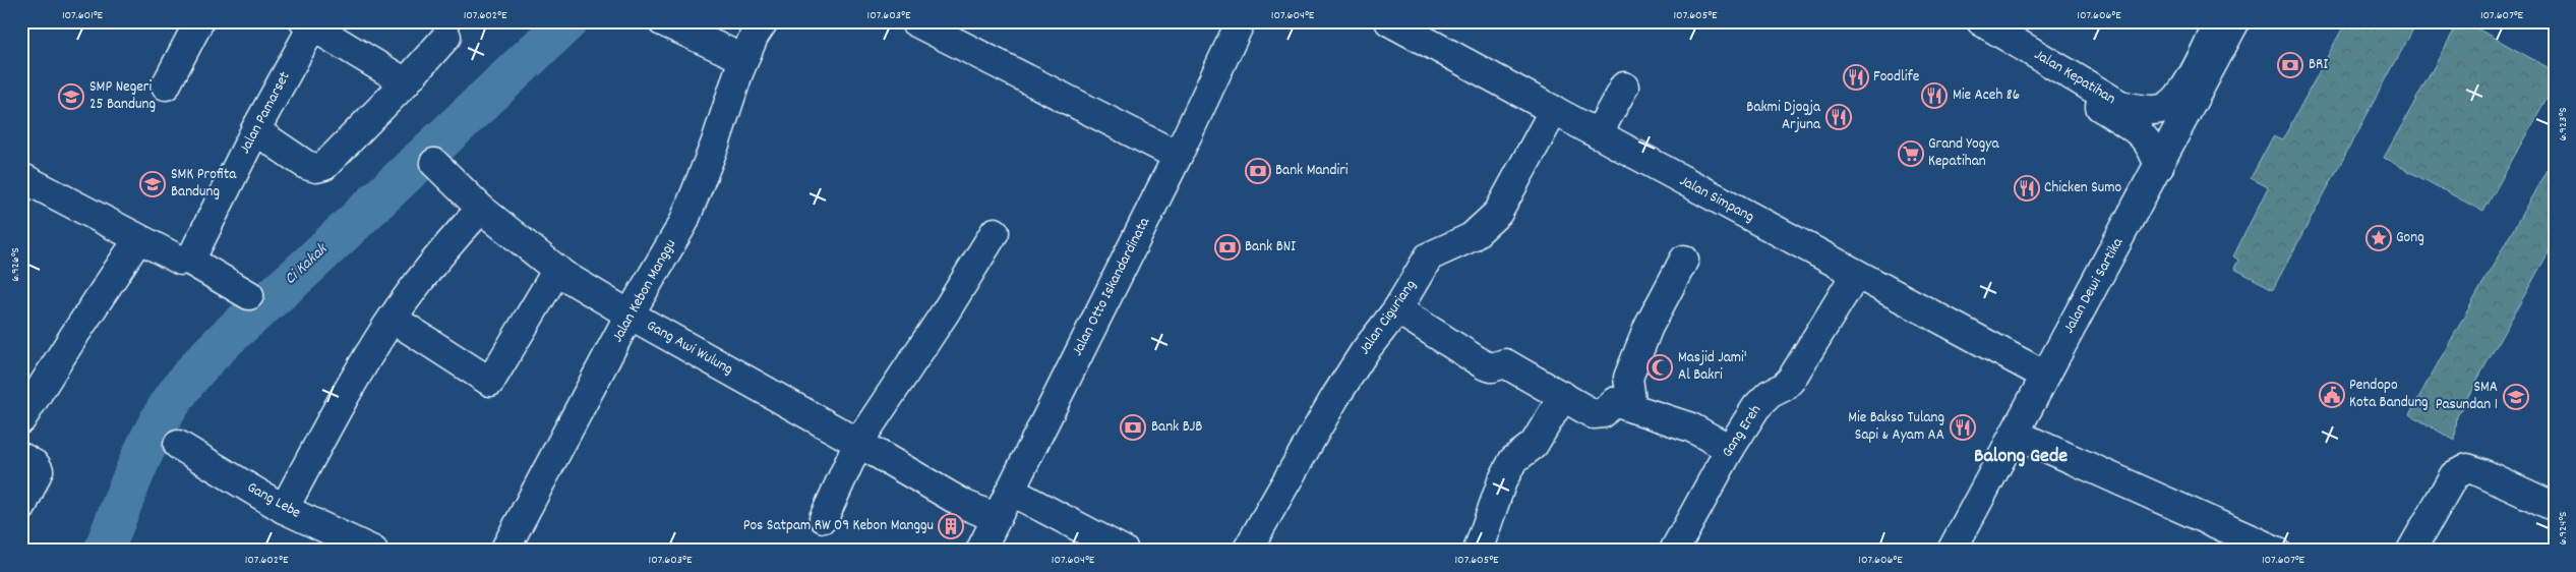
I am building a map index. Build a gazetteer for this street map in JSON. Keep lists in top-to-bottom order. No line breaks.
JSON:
{"streets":{"street":["Jalan Kepatihan","Jalan Pamarset","Jalan Simpang","Jalan Dewi Sartika","Jalan Otto Iskandardinata","Jalan Kebon Manggu","Jalan Ciguriang","Gang Awi Wulung","Gang Ereh","Gang Lebe"]},"crossings":[["Jalan Kepatihan","Jalan Dewi Sartika"],["Jalan Simpang","Jalan Dewi Sartika"],["Jalan Simpang","Jalan Ciguriang"],["Jalan Simpang","Gang Ereh"],["Jalan Otto Iskandardinata","Gang Awi Wulung"],["Jalan Kebon Manggu","Gang Awi Wulung"]],"districts":["Balong Gede"],"water":["Ci Kakak"],"places":{"bank":["BRI","Bank Mandiri","Bank BNI","Bank BJB"],"restaurant":["Foodlife","Mie Aceh 86","Bakmi Djogja Arjuna","Chicken Sumo","Mie Bakso Tulang Sapi & Ayam AA"],"school or university":["SMP Negeri 25 Bandung","SMK Profita Bandung","SMA Pasundan 1"],"supermarket":["Grand Yogya Kepatihan"],"place":["Gong"],"mosque":["Masjid Jami' Al Bakri"],"public building":["Pendopo Kota Bandung"],"building":["Pos Satpam RW 09 Kebon Manggu"]},"coordinates":["107.601°E","107.602°E","107.603°E","107.604°E","107.605°E","107.606°E","107.607°E","6.923°S","6.926°S","6.924°S"]}
